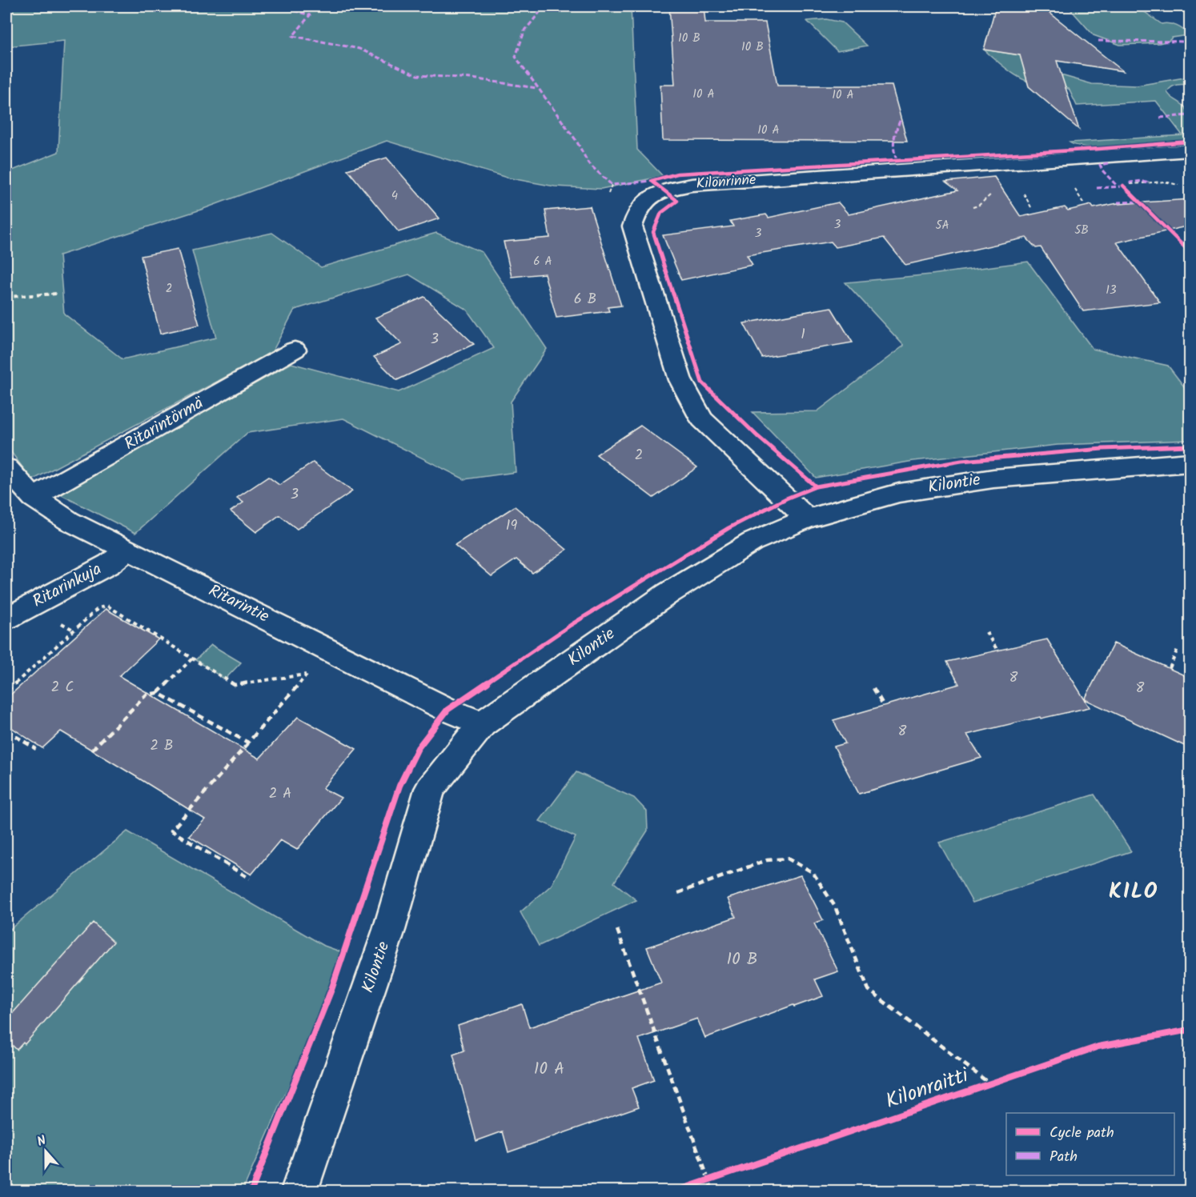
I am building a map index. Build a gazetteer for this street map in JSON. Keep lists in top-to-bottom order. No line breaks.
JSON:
{"streets":{"street":["Kilonrinne","Ritarintörmä","Kilontie","Ritarinkuja","Ritarintie"],"cycle path":["Kilonraitti"]},"crossings":[["Kilonrinne","Kilontie"],["Ritarintörmä","Ritarintie"],["Kilontie","Ritarintie"],["Ritarinkuja","Ritarintie"]],"districts":["KILO"],"house_numbers":["10 B","10 B","10 A","10 A","10 A","4","3","5A","5B","3","6 A","2","13","6 B","1","3","2","3","19","8","2 C","8","8","2 B","2 A","10 B","10 A"],"legend":["Cycle path","Path"],"north":"top"}
